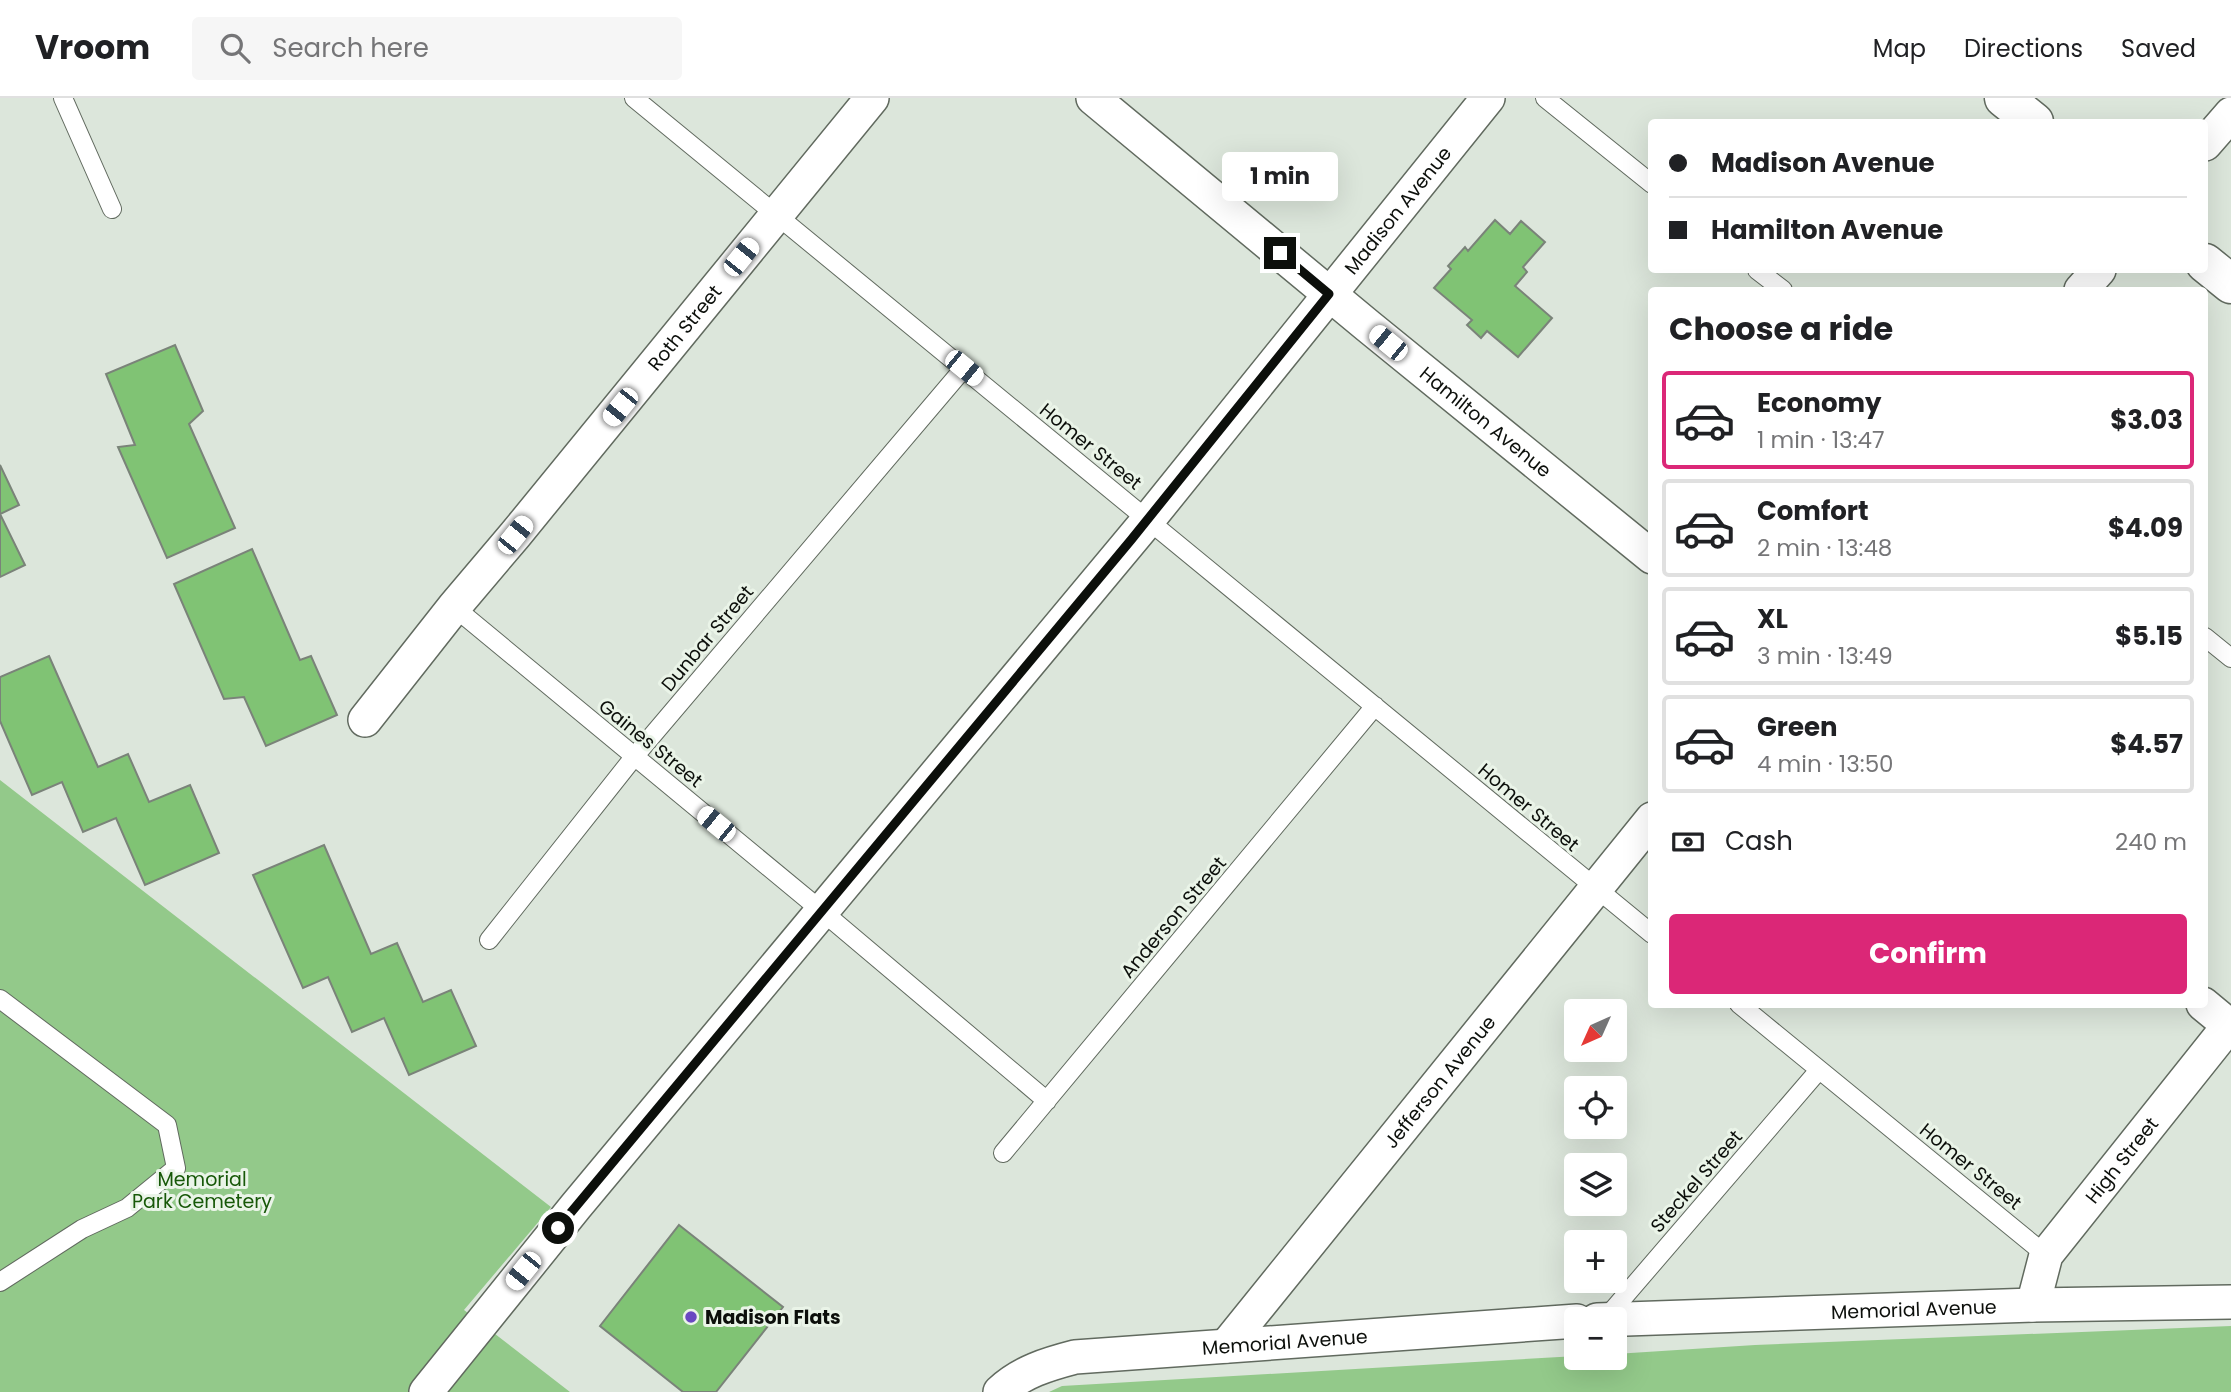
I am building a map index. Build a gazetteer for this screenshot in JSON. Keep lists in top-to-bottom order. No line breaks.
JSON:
{"streets":{"street":["Madison Avenue","Roth Street","Hamilton Avenue","Jefferson Avenue","High Street","Memorial Avenue"],"lane":["Homer Street","Dunbar Street","Gaines Street","Anderson Street","Steckel Street"]},"crossings":[["Madison Avenue","Hamilton Avenue"],["Madison Avenue","Homer Street"],["Madison Avenue","Gaines Street"],["Roth Street","Homer Street"],["Roth Street","Gaines Street"],["Homer Street","Dunbar Street"],["Homer Street","Anderson Street"],["Homer Street","Jefferson Avenue"],["Homer Street","High Street"],["Homer Street","Steckel Street"],["Dunbar Street","Gaines Street"],["Gaines Street","Anderson Street"],["Jefferson Avenue","Memorial Avenue"],["High Street","Memorial Avenue"]],"parks":["Memorial Park Cemetery"],"places":["Madison Flats"],"north":"bottom left","page":{"header":"Vroom","search":"Search here","nav":["Map","Directions","Saved"],"banner":["Madison Avenue","Hamilton Avenue"],"bubble":"1 min","heading":"Choose a ride","list":[{"name":"Economy","note":"1 min · 13:47","value":"$3.03"},{"name":"Comfort","note":"2 min · 13:48","value":"$4.09"},{"name":"XL","note":"3 min · 13:49","value":"$5.15"},{"name":"Green","note":"4 min · 13:50","value":"$4.57"}],"pay":["Cash","240 m"],"buttons":"Confirm","map_buttons":["+","−"]}}
